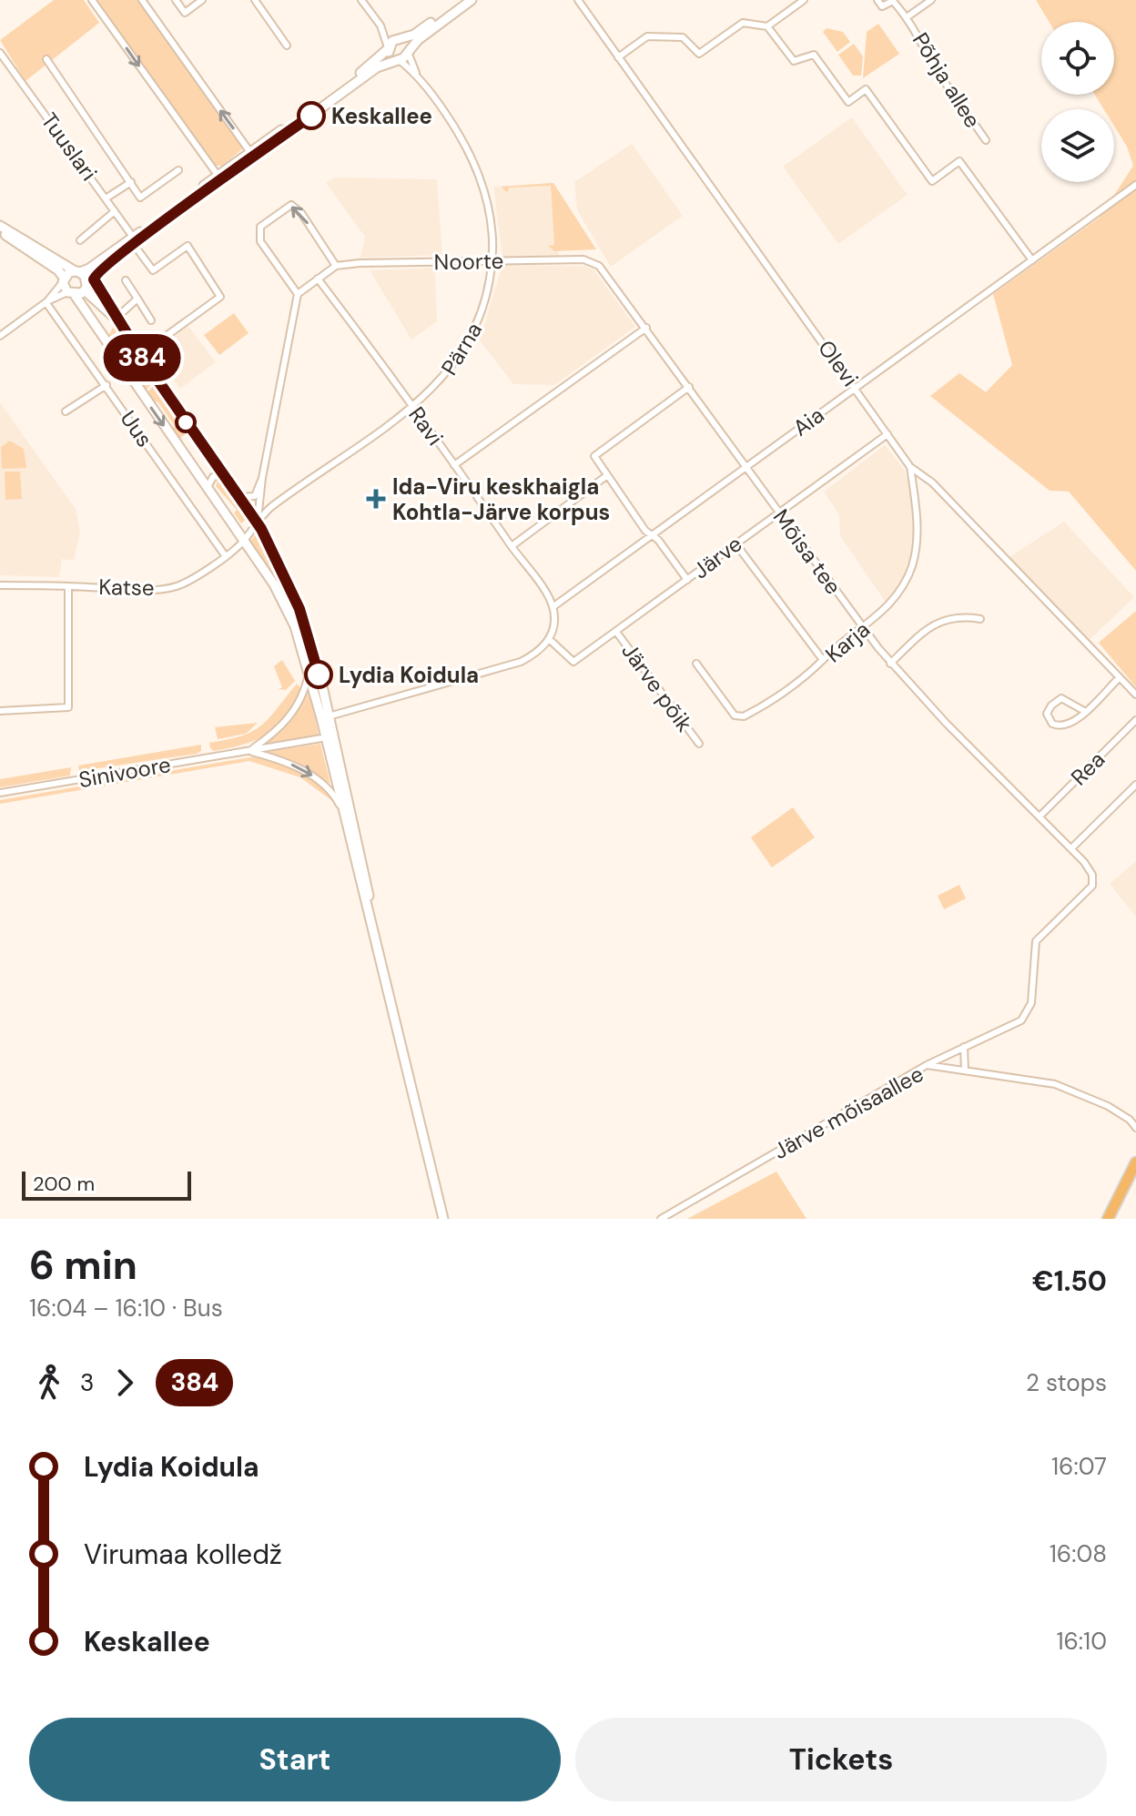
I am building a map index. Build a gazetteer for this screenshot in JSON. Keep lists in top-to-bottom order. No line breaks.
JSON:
{"streets":{"street":["Põhja allee","Tuuslari","Noorte","Pärna","Olevi","Aia","Ravi","Uus","Mõisa tee","Järve","Katse","Karja","Järve põik","Rea","Sinivoore","Järve mõisaallee"]},"crossings":[["Põhja allee","Aia"],["Noorte","Pärna"],["Noorte","Mõisa tee"],["Pärna","Ravi"],["Pärna","Katse"],["Olevi","Aia"],["Olevi","Järve"],["Olevi","Karja"],["Aia","Ravi"],["Aia","Mõisa tee"],["Uus","Katse"],["Mõisa tee","Järve"],["Mõisa tee","Karja"],["Mõisa tee","Rea"],["Järve","Järve põik"]],"places":{"other":["Keskallee","Lydia Koidula"],"health":["Ida-Viru keskhaigla Kohtla-Järve korpus"]},"lines":["bus line 384"],"scale_bar":"200 m","page":{"on_map":"384","scale":"200 m","heading":["6 min","16:04 – 16:10 · Bus","€1.50"],"legs":["3","384","2 stops"],"list":[{"name":"Lydia Koidula","value":"16:07"},{"name":"Virumaa kolledž","value":"16:08"},{"name":"Keskallee","value":"16:10"}],"buttons":["Start","Tickets"]}}
